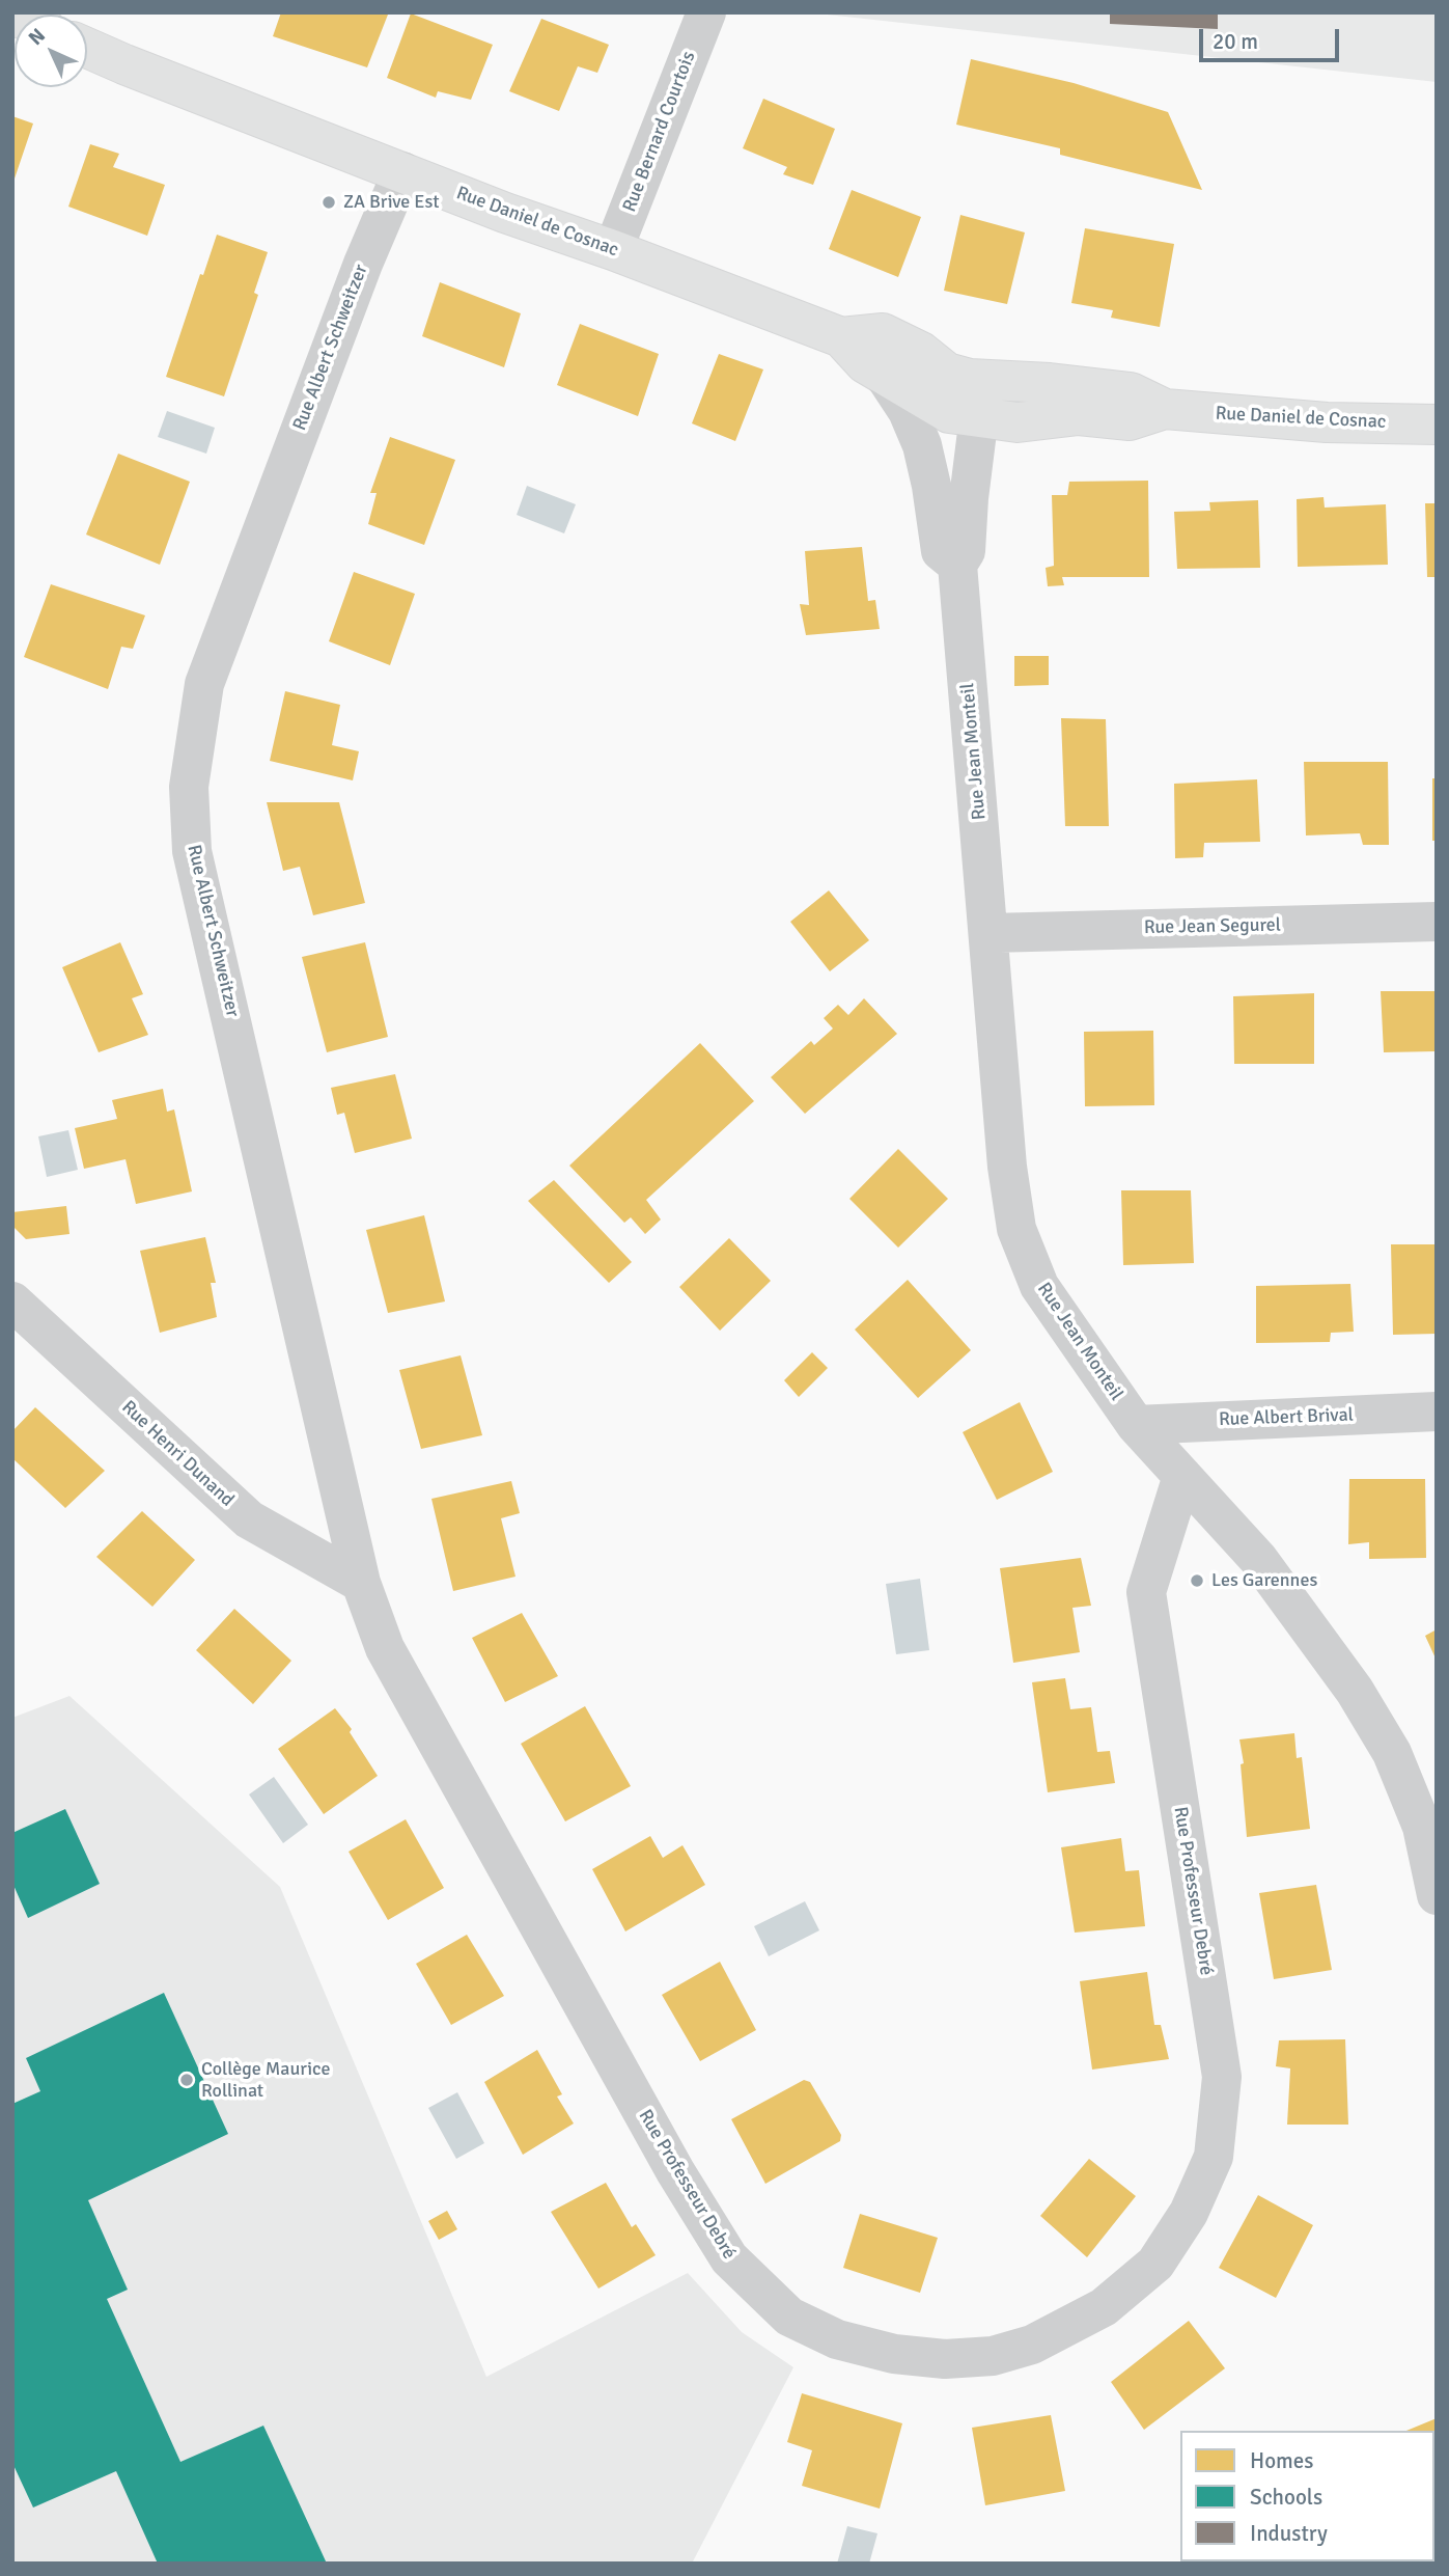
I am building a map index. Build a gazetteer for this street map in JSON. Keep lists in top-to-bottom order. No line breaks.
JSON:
{"streets":{"street":["Rue Bernard Courtois","Rue Daniel de Cosnac","Rue Albert Schweitzer","Rue Jean Monteil","Rue Jean Segurel","Rue Albert Brival","Rue Henri Dunand","Rue Professeur Debré"]},"crossings":[["Rue Bernard Courtois","Rue Daniel de Cosnac"],["Rue Daniel de Cosnac","Rue Albert Schweitzer"],["Rue Daniel de Cosnac","Rue Jean Monteil"],["Rue Albert Schweitzer","Rue Henri Dunand"],["Rue Albert Schweitzer","Rue Professeur Debré"],["Rue Jean Monteil","Rue Jean Segurel"],["Rue Jean Monteil","Rue Albert Brival"],["Rue Jean Monteil","Rue Professeur Debré"],["Rue Henri Dunand","Rue Professeur Debré"]],"places":["ZA Brive Est","Les Garennes","Collège Maurice Rollinat"],"legend":["Homes","Schools","Industry"],"scale_bar":"20 m","north":"top left"}
